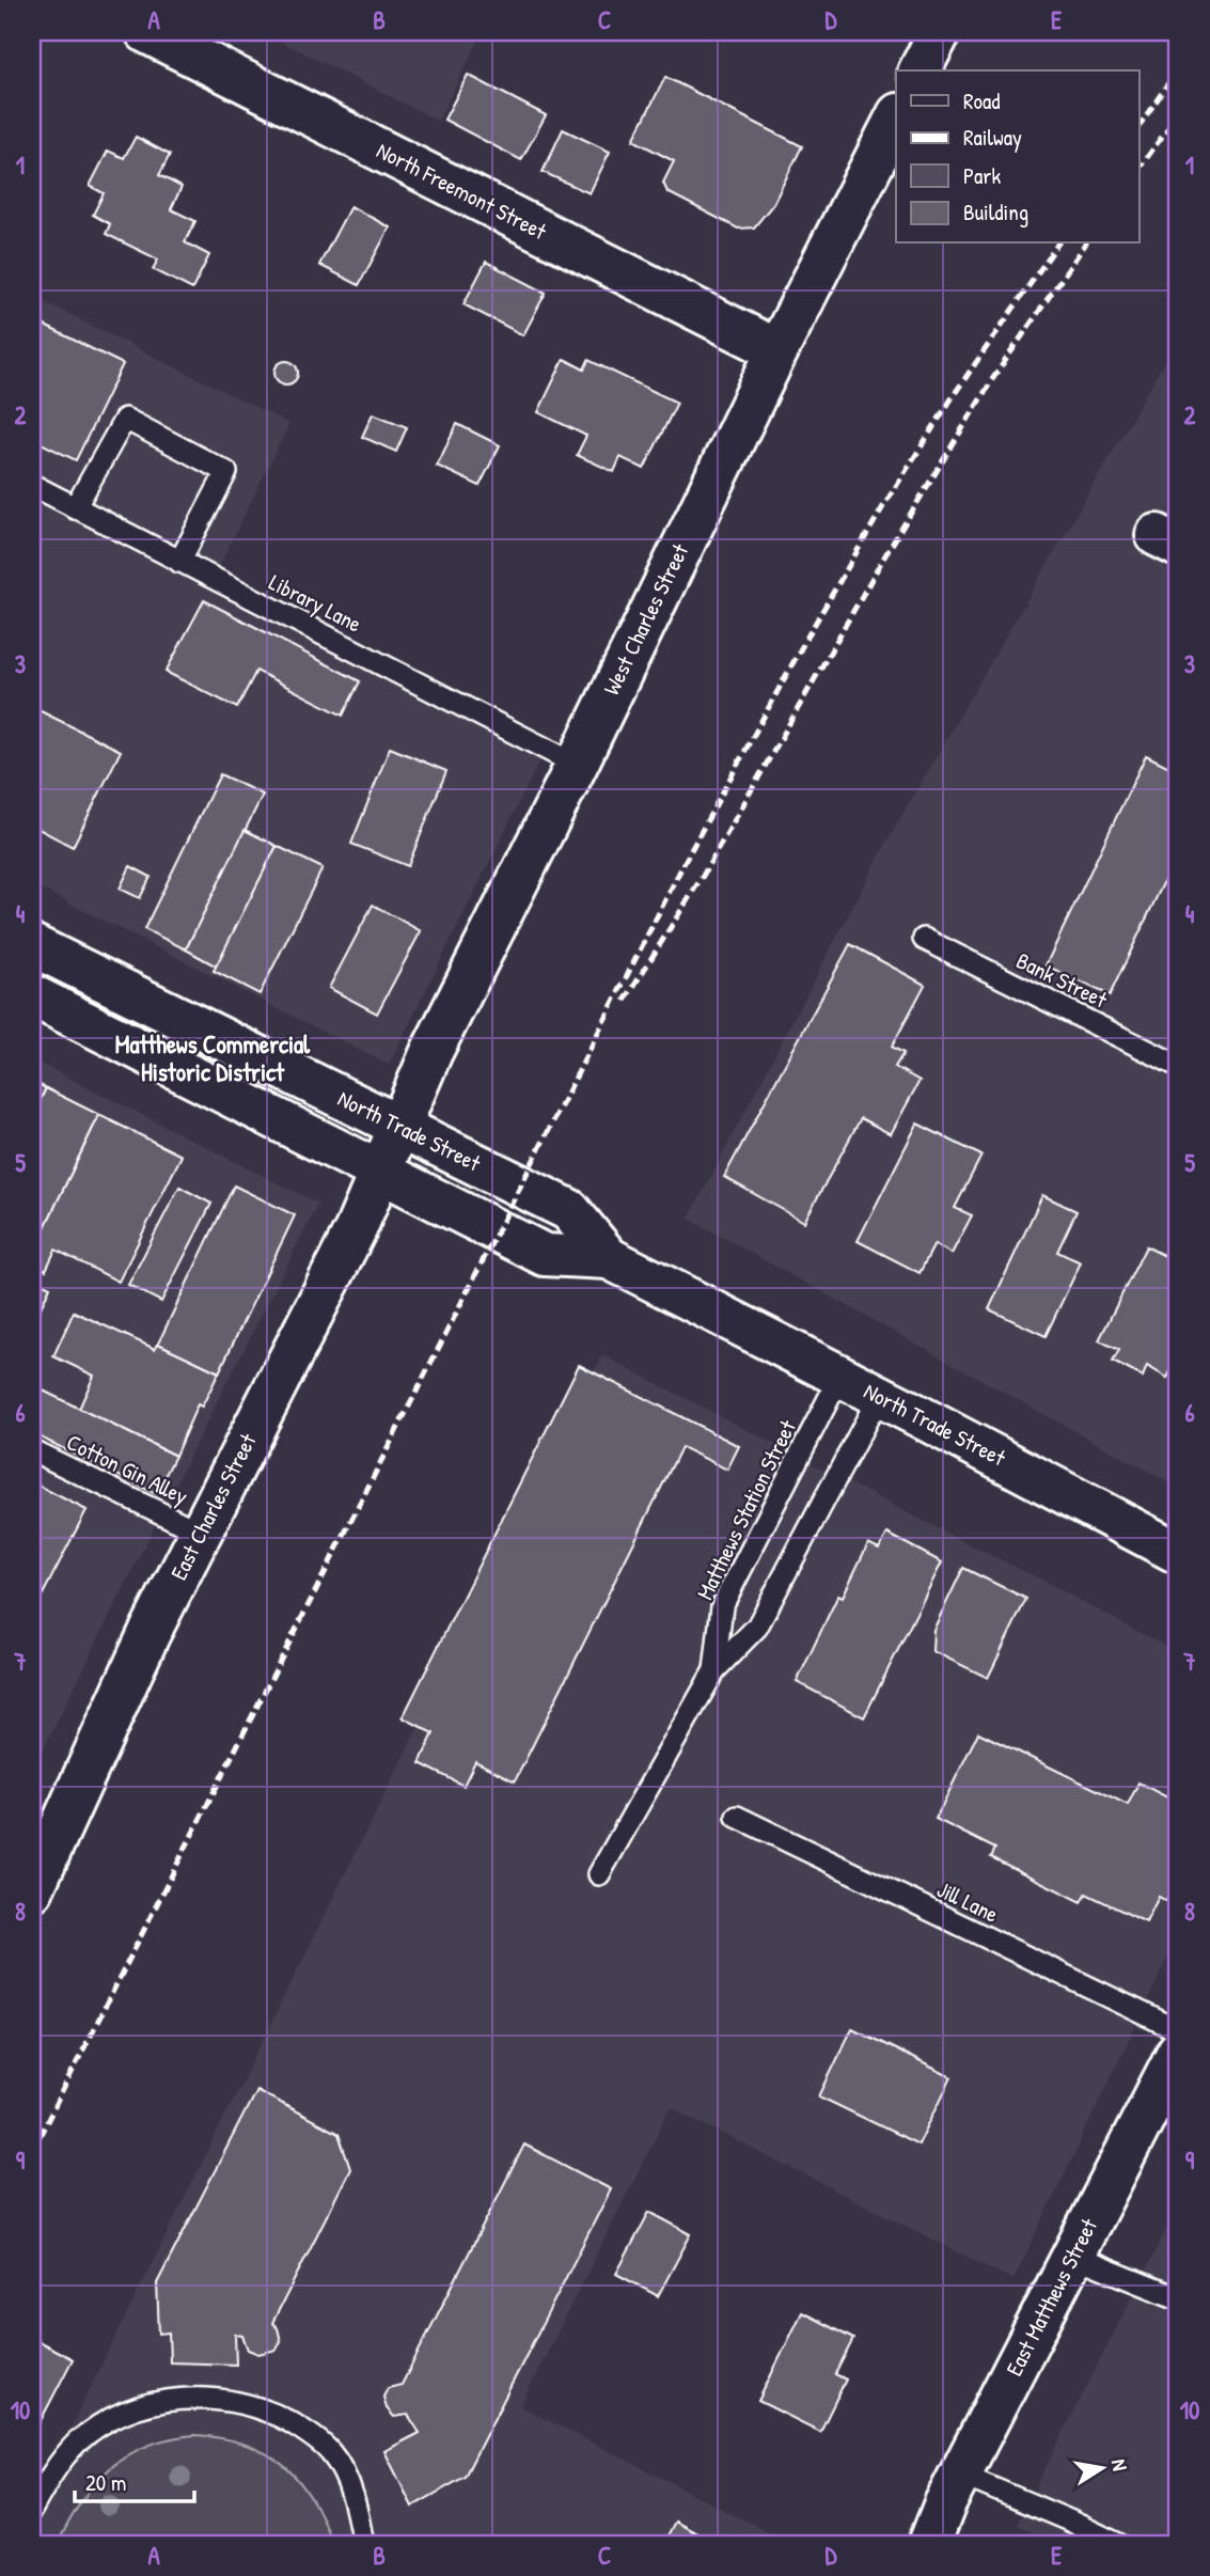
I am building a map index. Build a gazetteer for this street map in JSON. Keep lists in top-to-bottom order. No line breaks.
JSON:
{"streets":{"street":["North Freemont Street","West Charles Street","North Trade Street","East Charles Street","East Matthews Street"],"lane":["Library Lane","Bank Street","Cotton Gin Alley","Matthews Station Street","Jill Lane"]},"crossings":[["North Freemont Street","West Charles Street"],["Library Lane","West Charles Street"],["West Charles Street","North Trade Street"],["West Charles Street","East Charles Street"],["North Trade Street","East Charles Street"],["North Trade Street","Matthews Station Street"],["Cotton Gin Alley","East Charles Street"]],"districts":["Matthews Commercial Historic District"],"legend":["Road","Railway","Park","Building"],"scale_bar":"20 m","north":"right","grid":{"columns":["A","B","C","D","E"],"rows":["1","2","3","4","5","6","7","8","9","10"]}}
